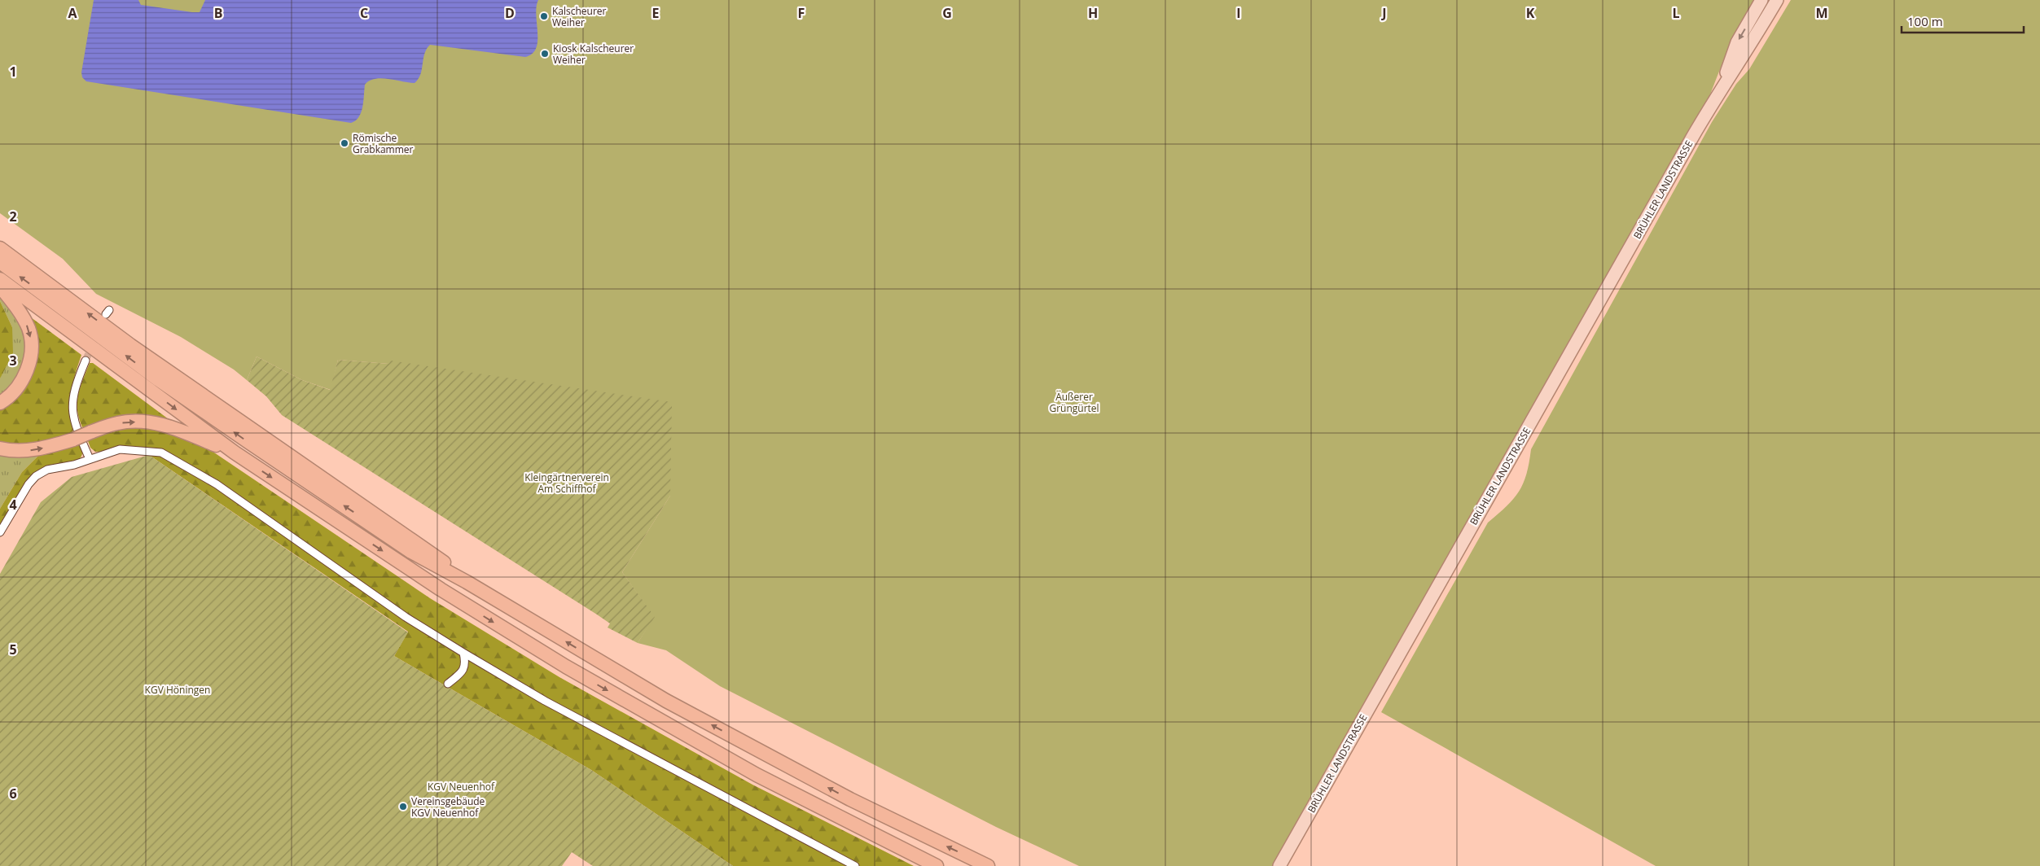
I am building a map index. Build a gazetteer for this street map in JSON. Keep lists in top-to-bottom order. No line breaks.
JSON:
{"streets":{"main road":["BRÜHLER LANDSTRASSE"]},"parks":["Äußerer Grüngürtel","Kleingärtnerverein Am Schiffhof","KGV Höningen","KGV Neuenhof"],"places":["Kalscheurer Weiher","Kiosk Kalscheurer Weiher","Römische Grabkammer","Vereinsgebäude KGV Neuenhof"],"scale_bar":"100 m","grid":{"columns":["A","B","C","D","E","F","G","H","I","J","K","L","M"],"rows":["1","2","3","4","5","6"]}}
